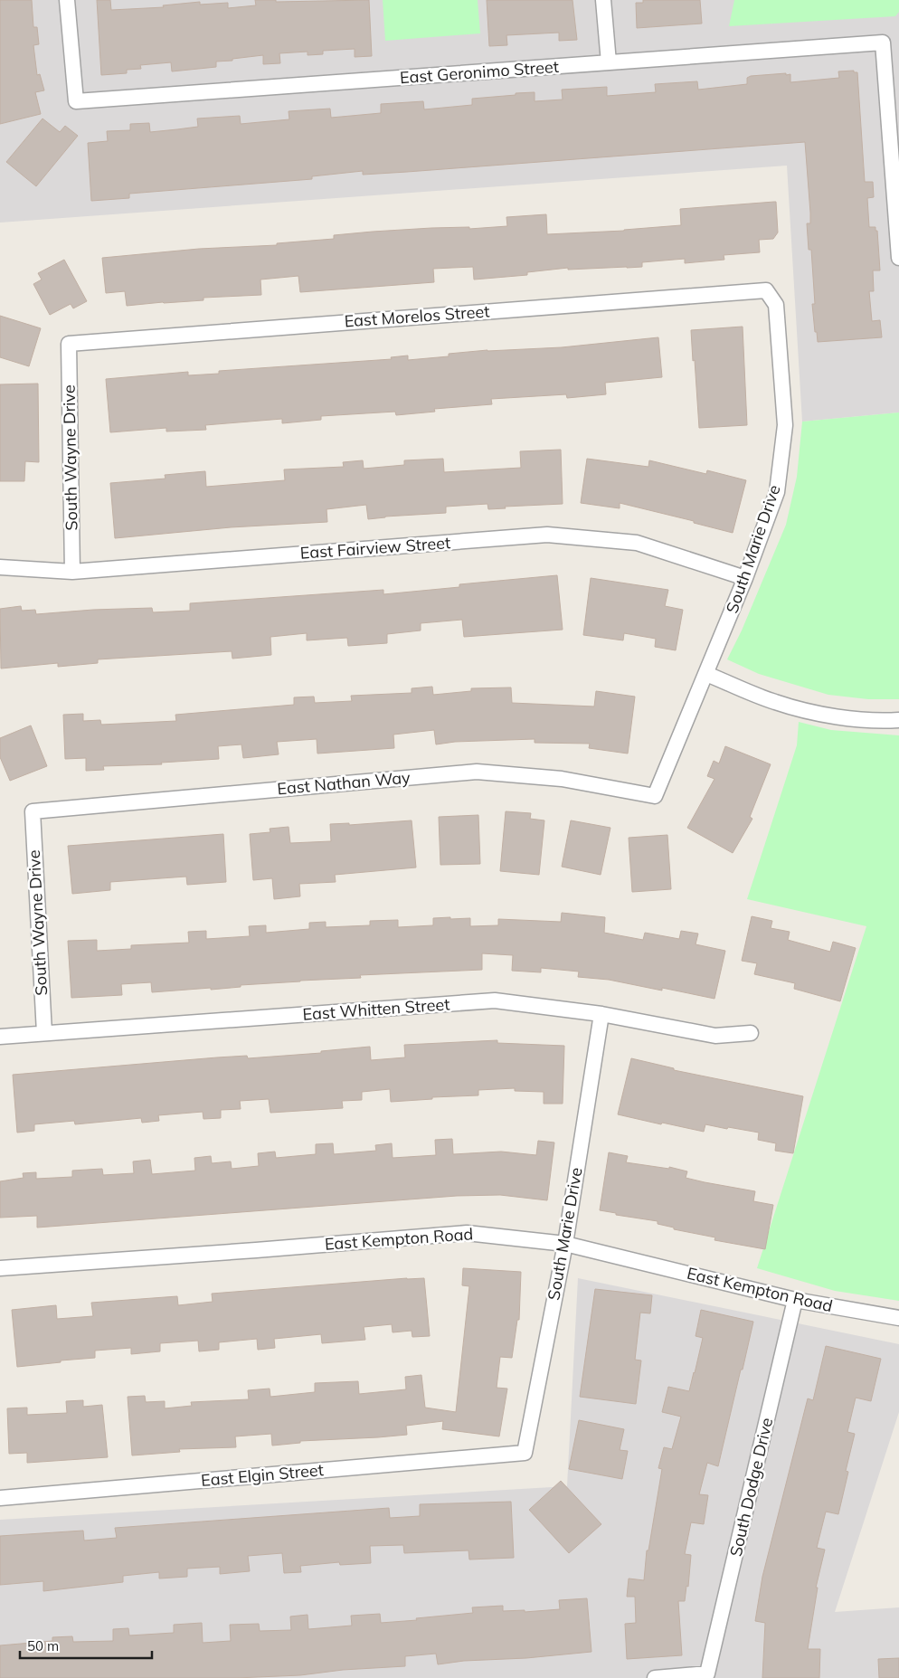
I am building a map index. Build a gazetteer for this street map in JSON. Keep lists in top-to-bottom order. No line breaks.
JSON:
{"streets":{"street":["East Geronimo Street","East Morelos Street","South Wayne Drive","East Fairview Street","South Marie Drive","East Nathan Way","East Whitten Street","East Kempton Road","East Elgin Street","South Dodge Drive"]},"crossings":[["East Morelos Street","South Wayne Drive"],["East Morelos Street","South Marie Drive"],["South Wayne Drive","East Fairview Street"],["South Wayne Drive","East Nathan Way"],["South Wayne Drive","East Whitten Street"],["East Fairview Street","South Marie Drive"],["South Marie Drive","East Nathan Way"],["South Marie Drive","East Whitten Street"],["South Marie Drive","East Kempton Road"],["South Marie Drive","East Elgin Street"],["East Kempton Road","South Dodge Drive"]],"scale_bar":"50 m"}
